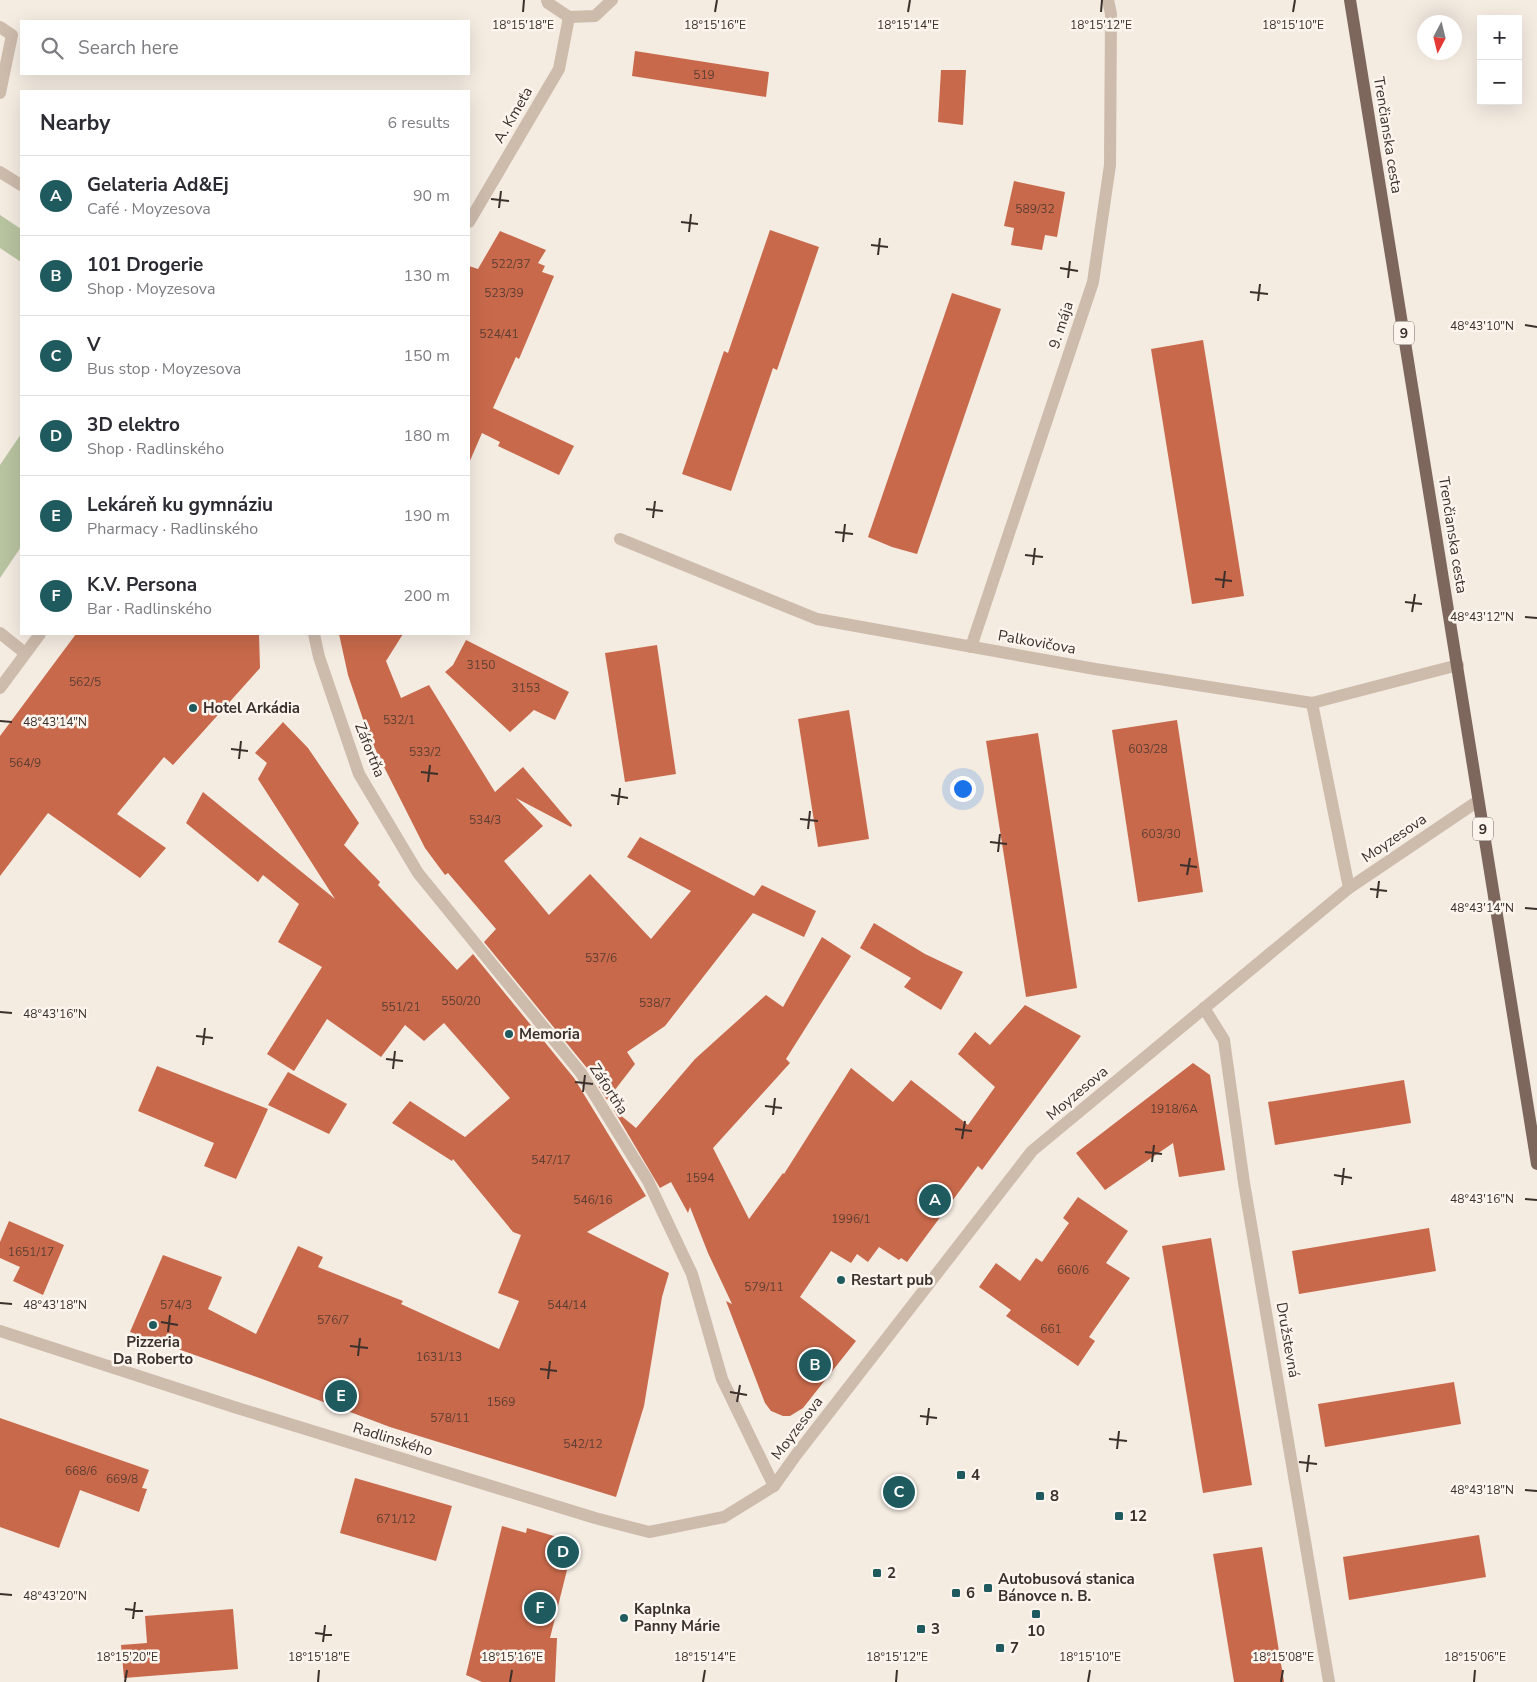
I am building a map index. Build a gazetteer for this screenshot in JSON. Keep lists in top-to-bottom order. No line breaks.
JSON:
{"streets":{"main road":["Trenčianska cesta","9"],"street":["A. Kmeťa","9. mája","Palkovičova","Záfortňa","Moyzesova","Družstevná","Radlinského"]},"crossings":[["Trenčianska cesta","Palkovičova"],["Trenčianska cesta","Moyzesova"],["9. mája","Palkovičova"],["Záfortňa","Moyzesova"],["Záfortňa","Radlinského"],["Moyzesova","Družstevná"],["Moyzesova","Radlinského"]],"places":{"other":["Hotel Arkádia","Memoria","Restart pub","Pizzeria Da Roberto","Kaplnka Panny Márie"],"transit":["4","8","12","2","Autobusová stanica Bánovce n. B.","6","10","3","7"]},"house_numbers":["519","589/32","522/37","523/39","524/41","3150","562/5","3153","532/1","603/28","533/2","564/9","534/3","603/30","537/6","550/20","538/7","551/21","1918/6A","547/17","1594","546/16","1996/1","1651/17","660/6","579/11","574/3","544/14","576/7","661","1631/13","1569","578/11","542/12","668/6","669/8","671/12"],"north":"bottom","page":{"map_buttons":["+","−"],"search":"Search here","heading":["Nearby","6 results"],"list":[{"mark":"A","name":"Gelateria Ad&Ej","note":"Café · Moyzesova","value":"90 m"},{"mark":"B","name":"101 Drogerie","note":"Shop · Moyzesova","value":"130 m"},{"mark":"C","name":"V","note":"Bus stop · Moyzesova","value":"150 m"},{"mark":"D","name":"3D elektro","note":"Shop · Radlinského","value":"180 m"},{"mark":"E","name":"Lekáreň ku gymnáziu","note":"Pharmacy · Radlinského","value":"190 m"},{"mark":"F","name":"K.V. Persona","note":"Bar · Radlinského","value":"200 m"}],"pins":["A","B","E","C","D","F"]},"coordinates":["18°15'18\"E","18°15'16\"E","18°15'14\"E","18°15'12\"E","18°15'10\"E","48°43'10\"N","48°43'12\"N","48°43'14\"N","48°43'16\"N","48°43'18\"N","48°43'20\"N","18°15'20\"E","18°15'08\"E","18°15'06\"E"]}
